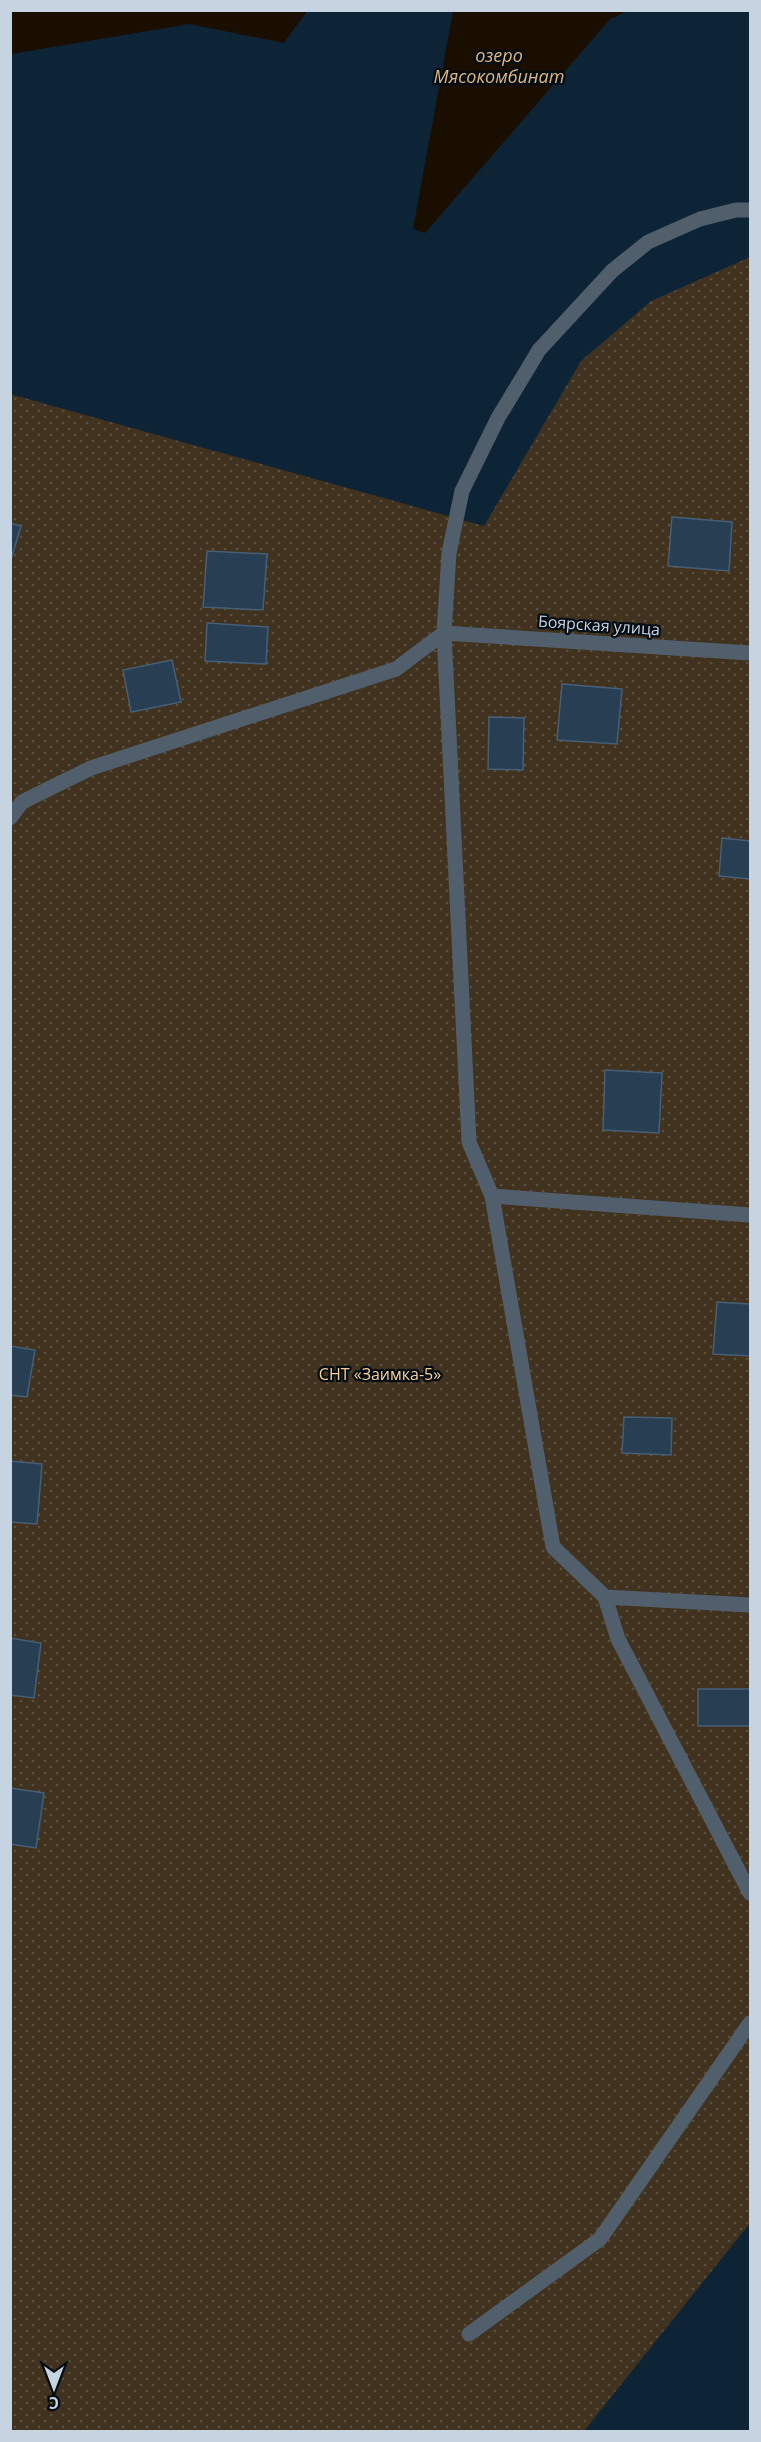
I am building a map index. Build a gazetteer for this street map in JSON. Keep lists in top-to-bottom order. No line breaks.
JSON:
{"streets":{"lane":["Боярская улица"]},"water":["озеро Мясокомбинат"],"parks":["СНТ «Заимка-5»"],"north":"bottom"}
